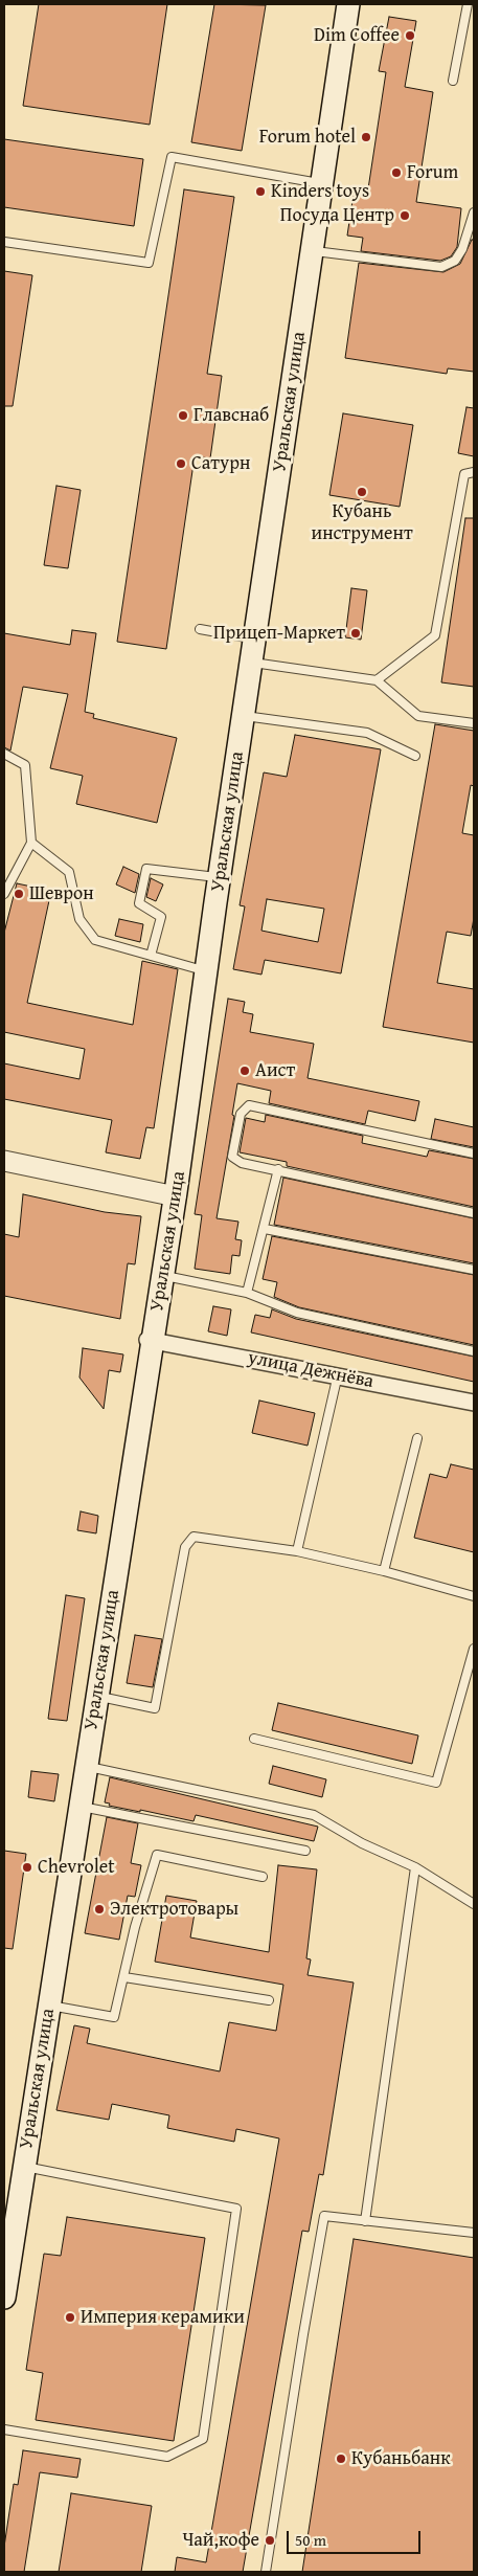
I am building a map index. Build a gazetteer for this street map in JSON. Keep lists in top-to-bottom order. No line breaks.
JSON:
{"streets":{"main road":["Уральская улица"],"street":["улица Дежнёва"]},"crossings":[["Уральская улица","улица Дежнёва"]],"places":["Dim Coffee","Forum hotel","Forum","Kinders toys","Посуда Центр","Главснаб","Сатурн","Кубань инструмент","Прицеп-Маркет","Шеврон","Аист","Chevrolet","Электротовары","Империя керамики","Кубаньбанк","Чай,кофе"],"scale_bar":"50 m"}
